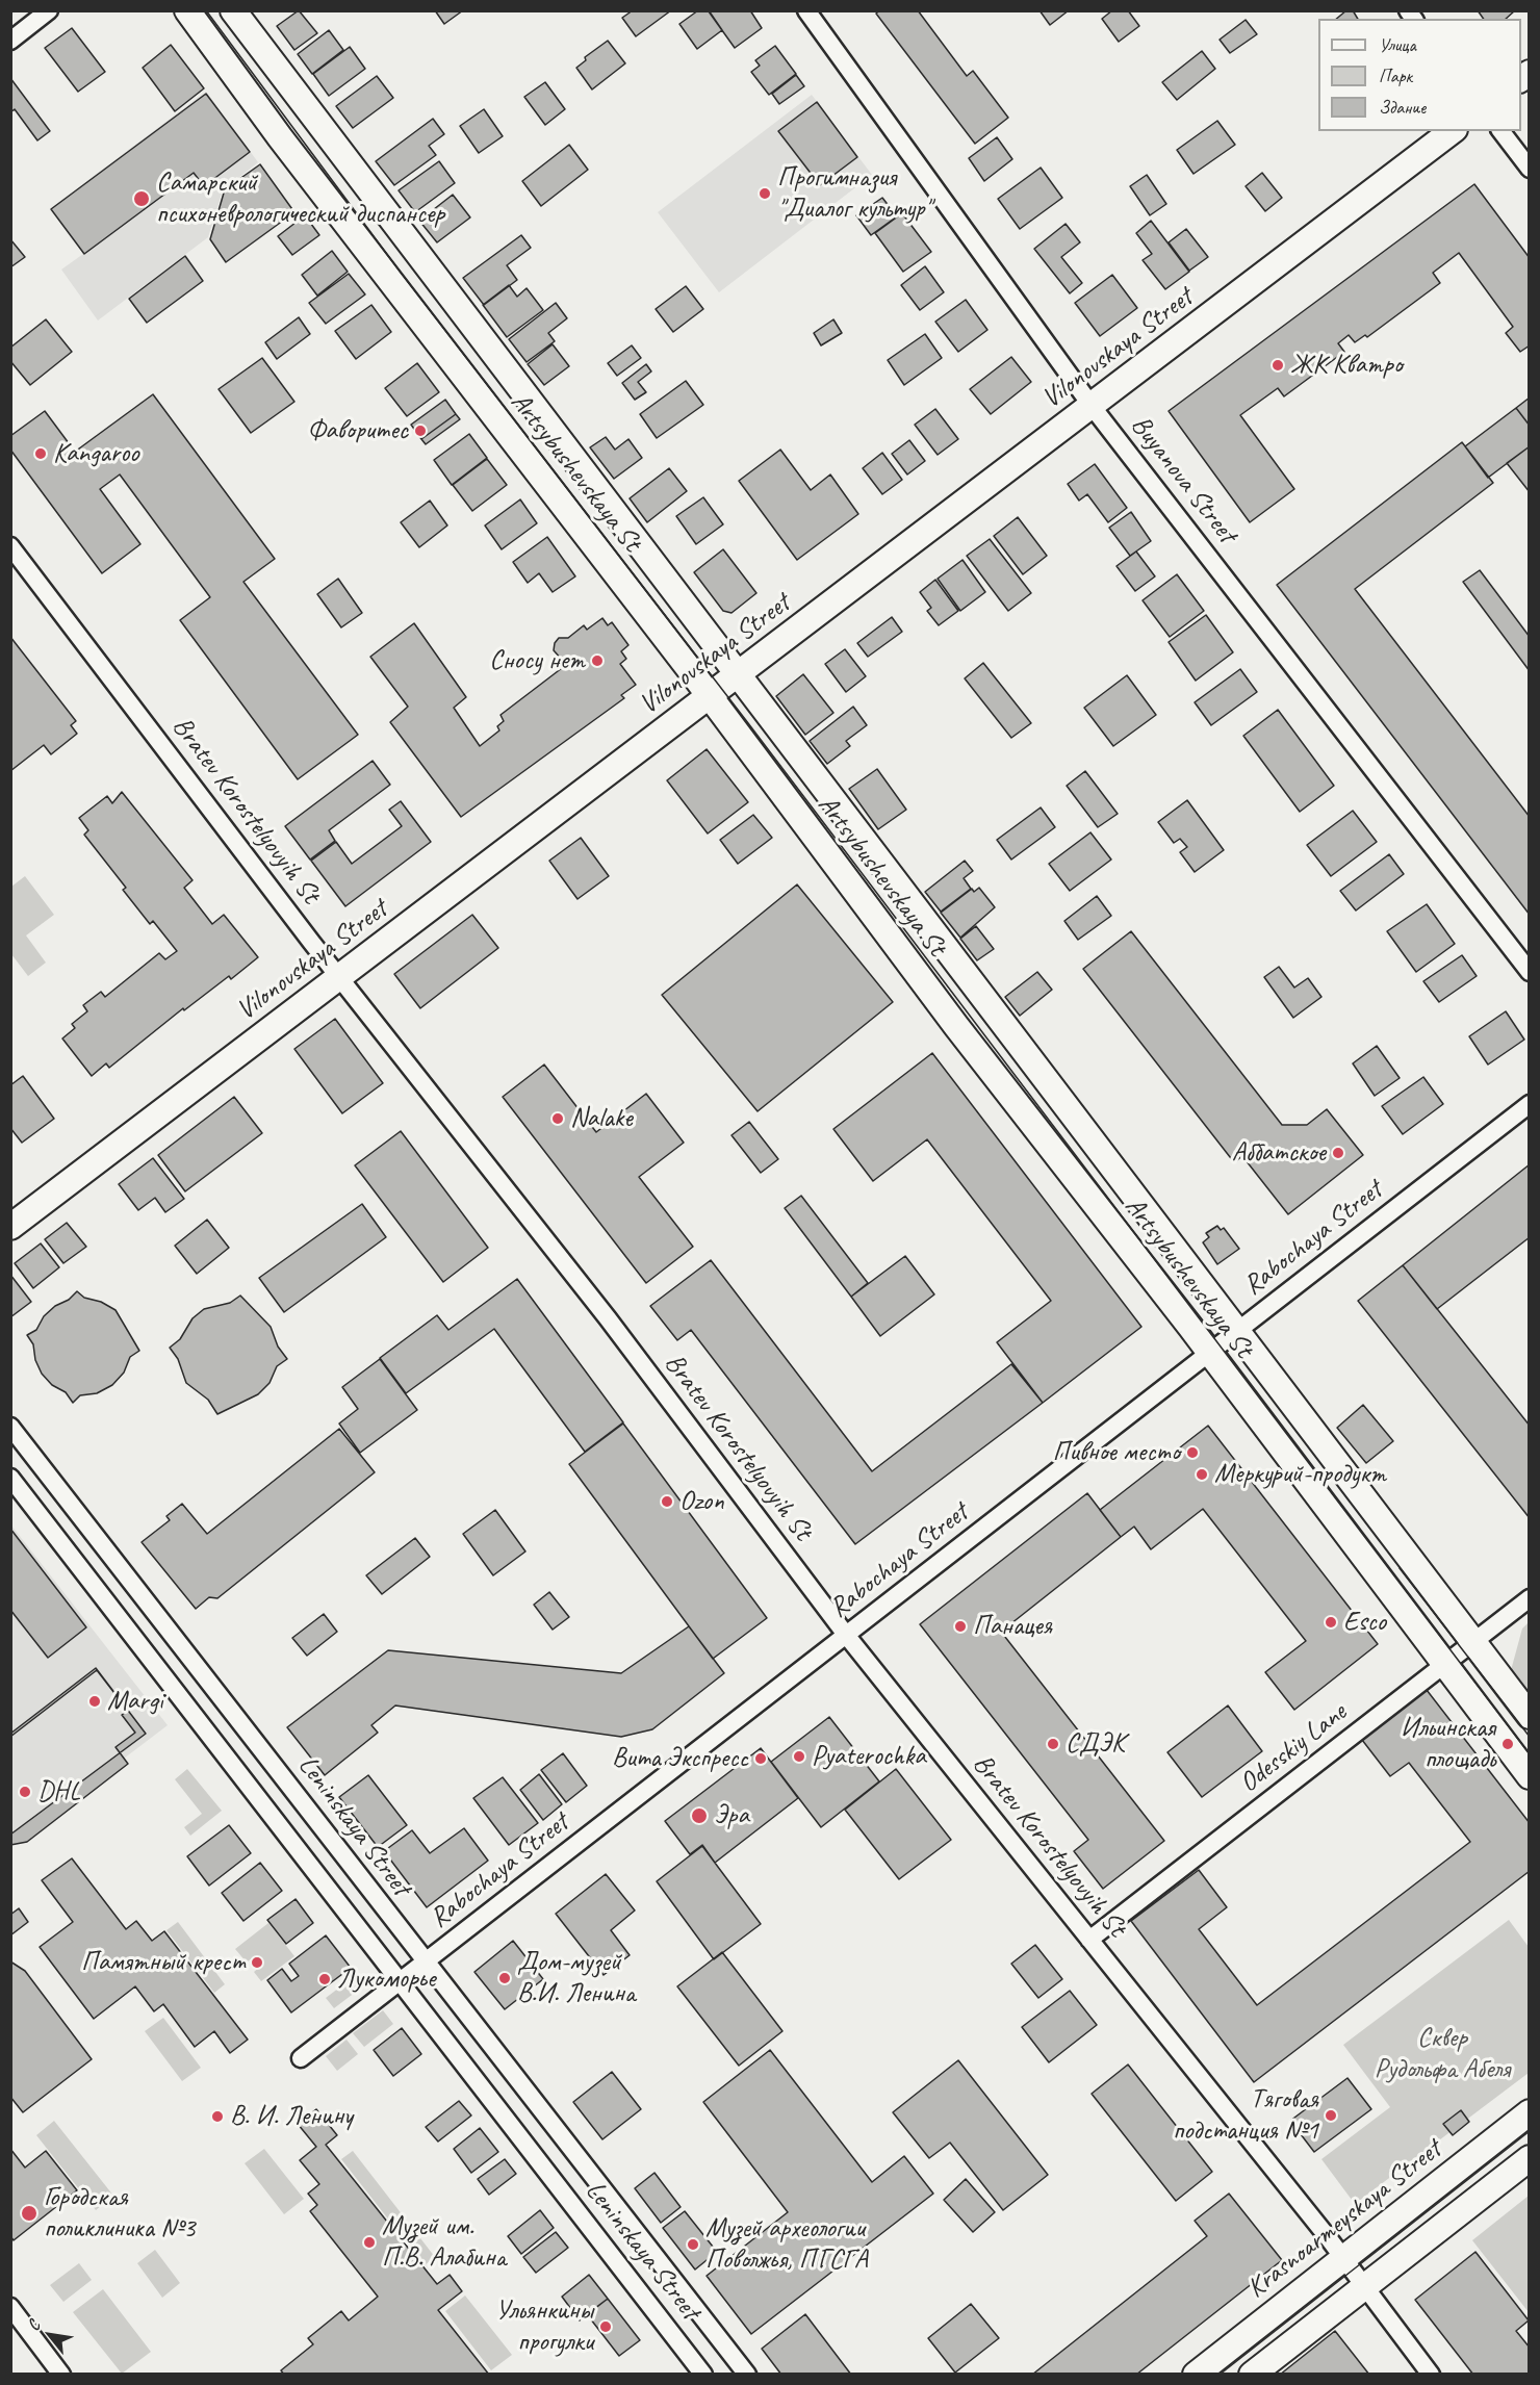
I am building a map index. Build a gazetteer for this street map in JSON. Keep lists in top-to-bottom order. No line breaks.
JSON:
{"streets":{"main road":["Vilonovskaya Street","Artsybushevskaya St","Krasnoarmeyskaya Street"],"street":["Buyanova Street","Bratev Korostelyovyih St","Rabochaya Street","Odesskiy Lane","Leninskaya Street"]},"crossings":[["Vilonovskaya Street","Artsybushevskaya St"],["Vilonovskaya Street","Buyanova Street"],["Vilonovskaya Street","Bratev Korostelyovyih St"],["Artsybushevskaya St","Rabochaya Street"],["Artsybushevskaya St","Odesskiy Lane"],["Bratev Korostelyovyih St","Rabochaya Street"],["Bratev Korostelyovyih St","Odesskiy Lane"],["Bratev Korostelyovyih St","Krasnoarmeyskaya Street"],["Rabochaya Street","Leninskaya Street"]],"parks":["Сквер Рудольфа Абеля"],"places":["Прогимназия \"Диалог культур\"","Самарский психоневрологический диспансер","ЖК Кватро","Фаворитес","Kangaroo","Сносу нет","Nalake","Аббатское","Пивное место","Меркурий-продукт","Ozon","Esco","Панацея","Margi","СДЭК","Ильинская площадь","Pyaterochka","Вита Экспресс","DHL","Эра","Памятный крест","Дом-музей В.И. Ленина","Лукоморье","Тяговая подстанция №1","В. И. Ленину","Городская поликлиника №3","Музей им. П.В. Алабина","Музей археологии Поволжья, ПГСГА","Ульянкины прогулки"],"legend":["Улица","Парк","Здание"],"north":"top left"}
